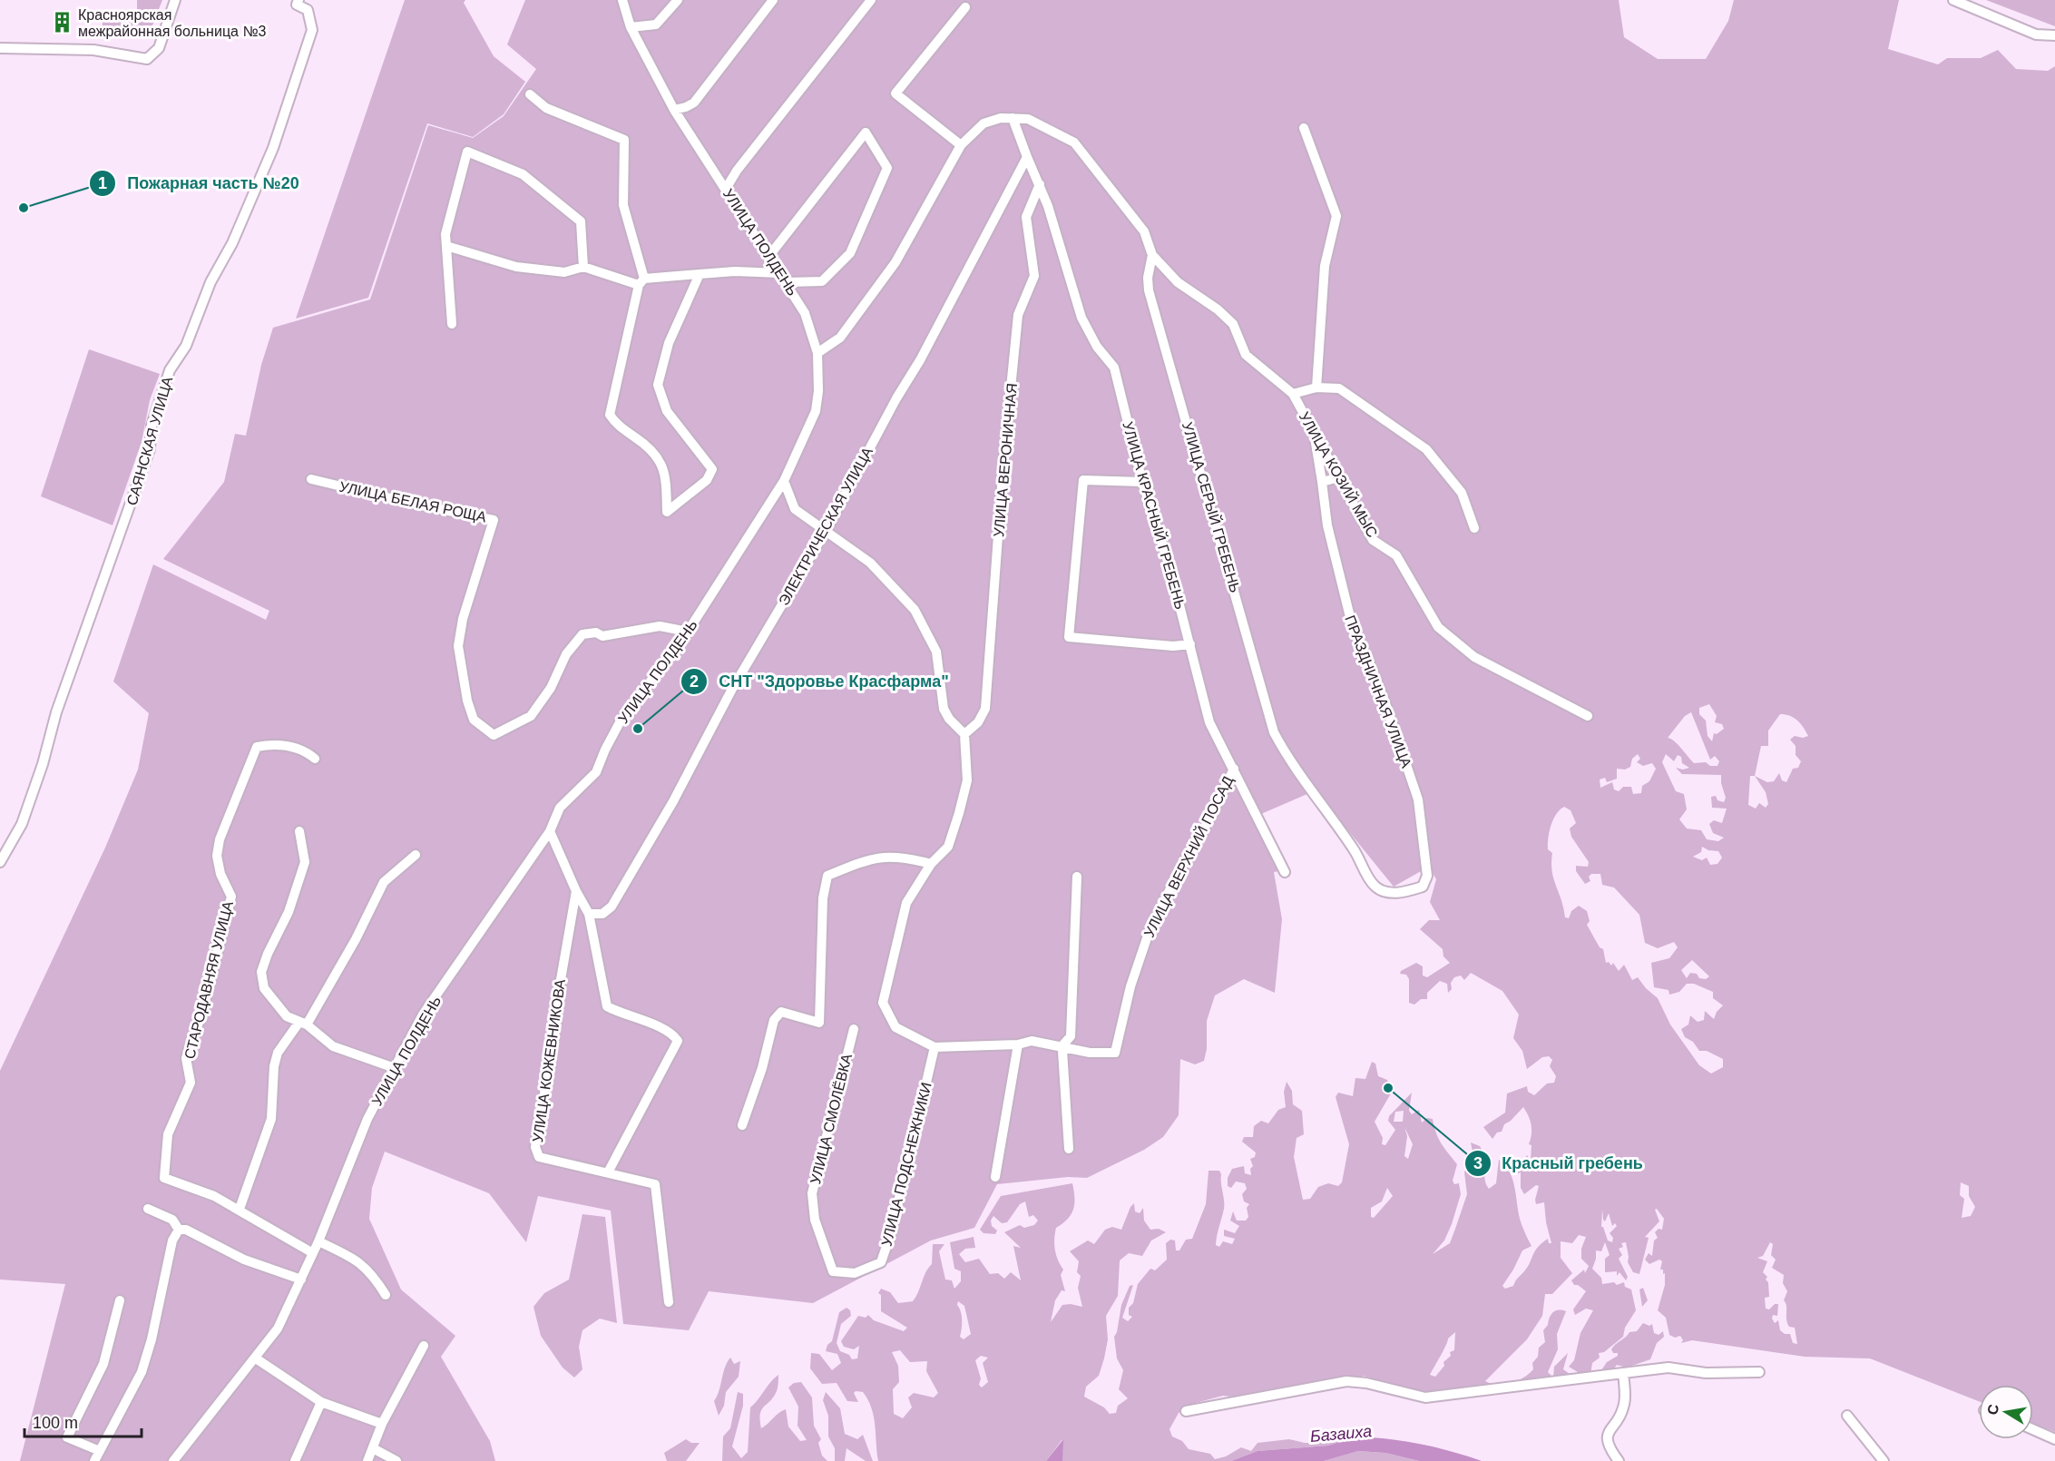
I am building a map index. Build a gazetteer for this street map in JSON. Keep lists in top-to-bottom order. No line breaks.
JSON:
{"streets":{"street":["УЛИЦА ПОЛДЕНЬ","САЯНСКАЯ УЛИЦА","УЛИЦА ВЕРОНИЧНАЯ","УЛИЦА КОЗИЙ МЫС","УЛИЦА БЕЛАЯ РОЩА","УЛИЦА СЕРЫЙ ГРЕБЕНЬ","УЛИЦА КРАСНЫЙ ГРЕБЕНЬ","ЭЛЕКТРИЧЕСКАЯ УЛИЦА","ПРАЗДНИЧНАЯ УЛИЦА","УЛИЦА ВЕРХНИЙ ПОСАД","СТАРОДАВНЯЯ УЛИЦА","УЛИЦА КОЖЕВНИКОВА","УЛИЦА СМОЛЁВКА","УЛИЦА ПОДСНЕЖНИКИ"]},"crossings":[["УЛИЦА ПОЛДЕНЬ","УЛИЦА БЕЛАЯ РОЩА"],["УЛИЦА ПОЛДЕНЬ","СТАРОДАВНЯЯ УЛИЦА"],["УЛИЦА ВЕРОНИЧНАЯ","УЛИЦА КРАСНЫЙ ГРЕБЕНЬ"],["УЛИЦА ВЕРОНИЧНАЯ","УЛИЦА ВЕРХНИЙ ПОСАД"],["УЛИЦА КОЗИЙ МЫС","УЛИЦА СЕРЫЙ ГРЕБЕНЬ"],["УЛИЦА КОЗИЙ МЫС","ПРАЗДНИЧНАЯ УЛИЦА"],["УЛИЦА СЕРЫЙ ГРЕБЕНЬ","ПРАЗДНИЧНАЯ УЛИЦА"],["УЛИЦА КРАСНЫЙ ГРЕБЕНЬ","ЭЛЕКТРИЧЕСКАЯ УЛИЦА"],["УЛИЦА КРАСНЫЙ ГРЕБЕНЬ","УЛИЦА ВЕРХНИЙ ПОСАД"],["УЛИЦА ВЕРХНИЙ ПОСАД","УЛИЦА ПОДСНЕЖНИКИ"],["УЛИЦА СМОЛЁВКА","УЛИЦА ПОДСНЕЖНИКИ"]],"water":["Базаиха"],"places":{"building":["Красноярская межрайонная больница №3"],"other":["Пожарная часть №20","СНТ \"Здоровье Красфарма\"","Красный гребень"]},"scale_bar":"100 m","north":"left"}
